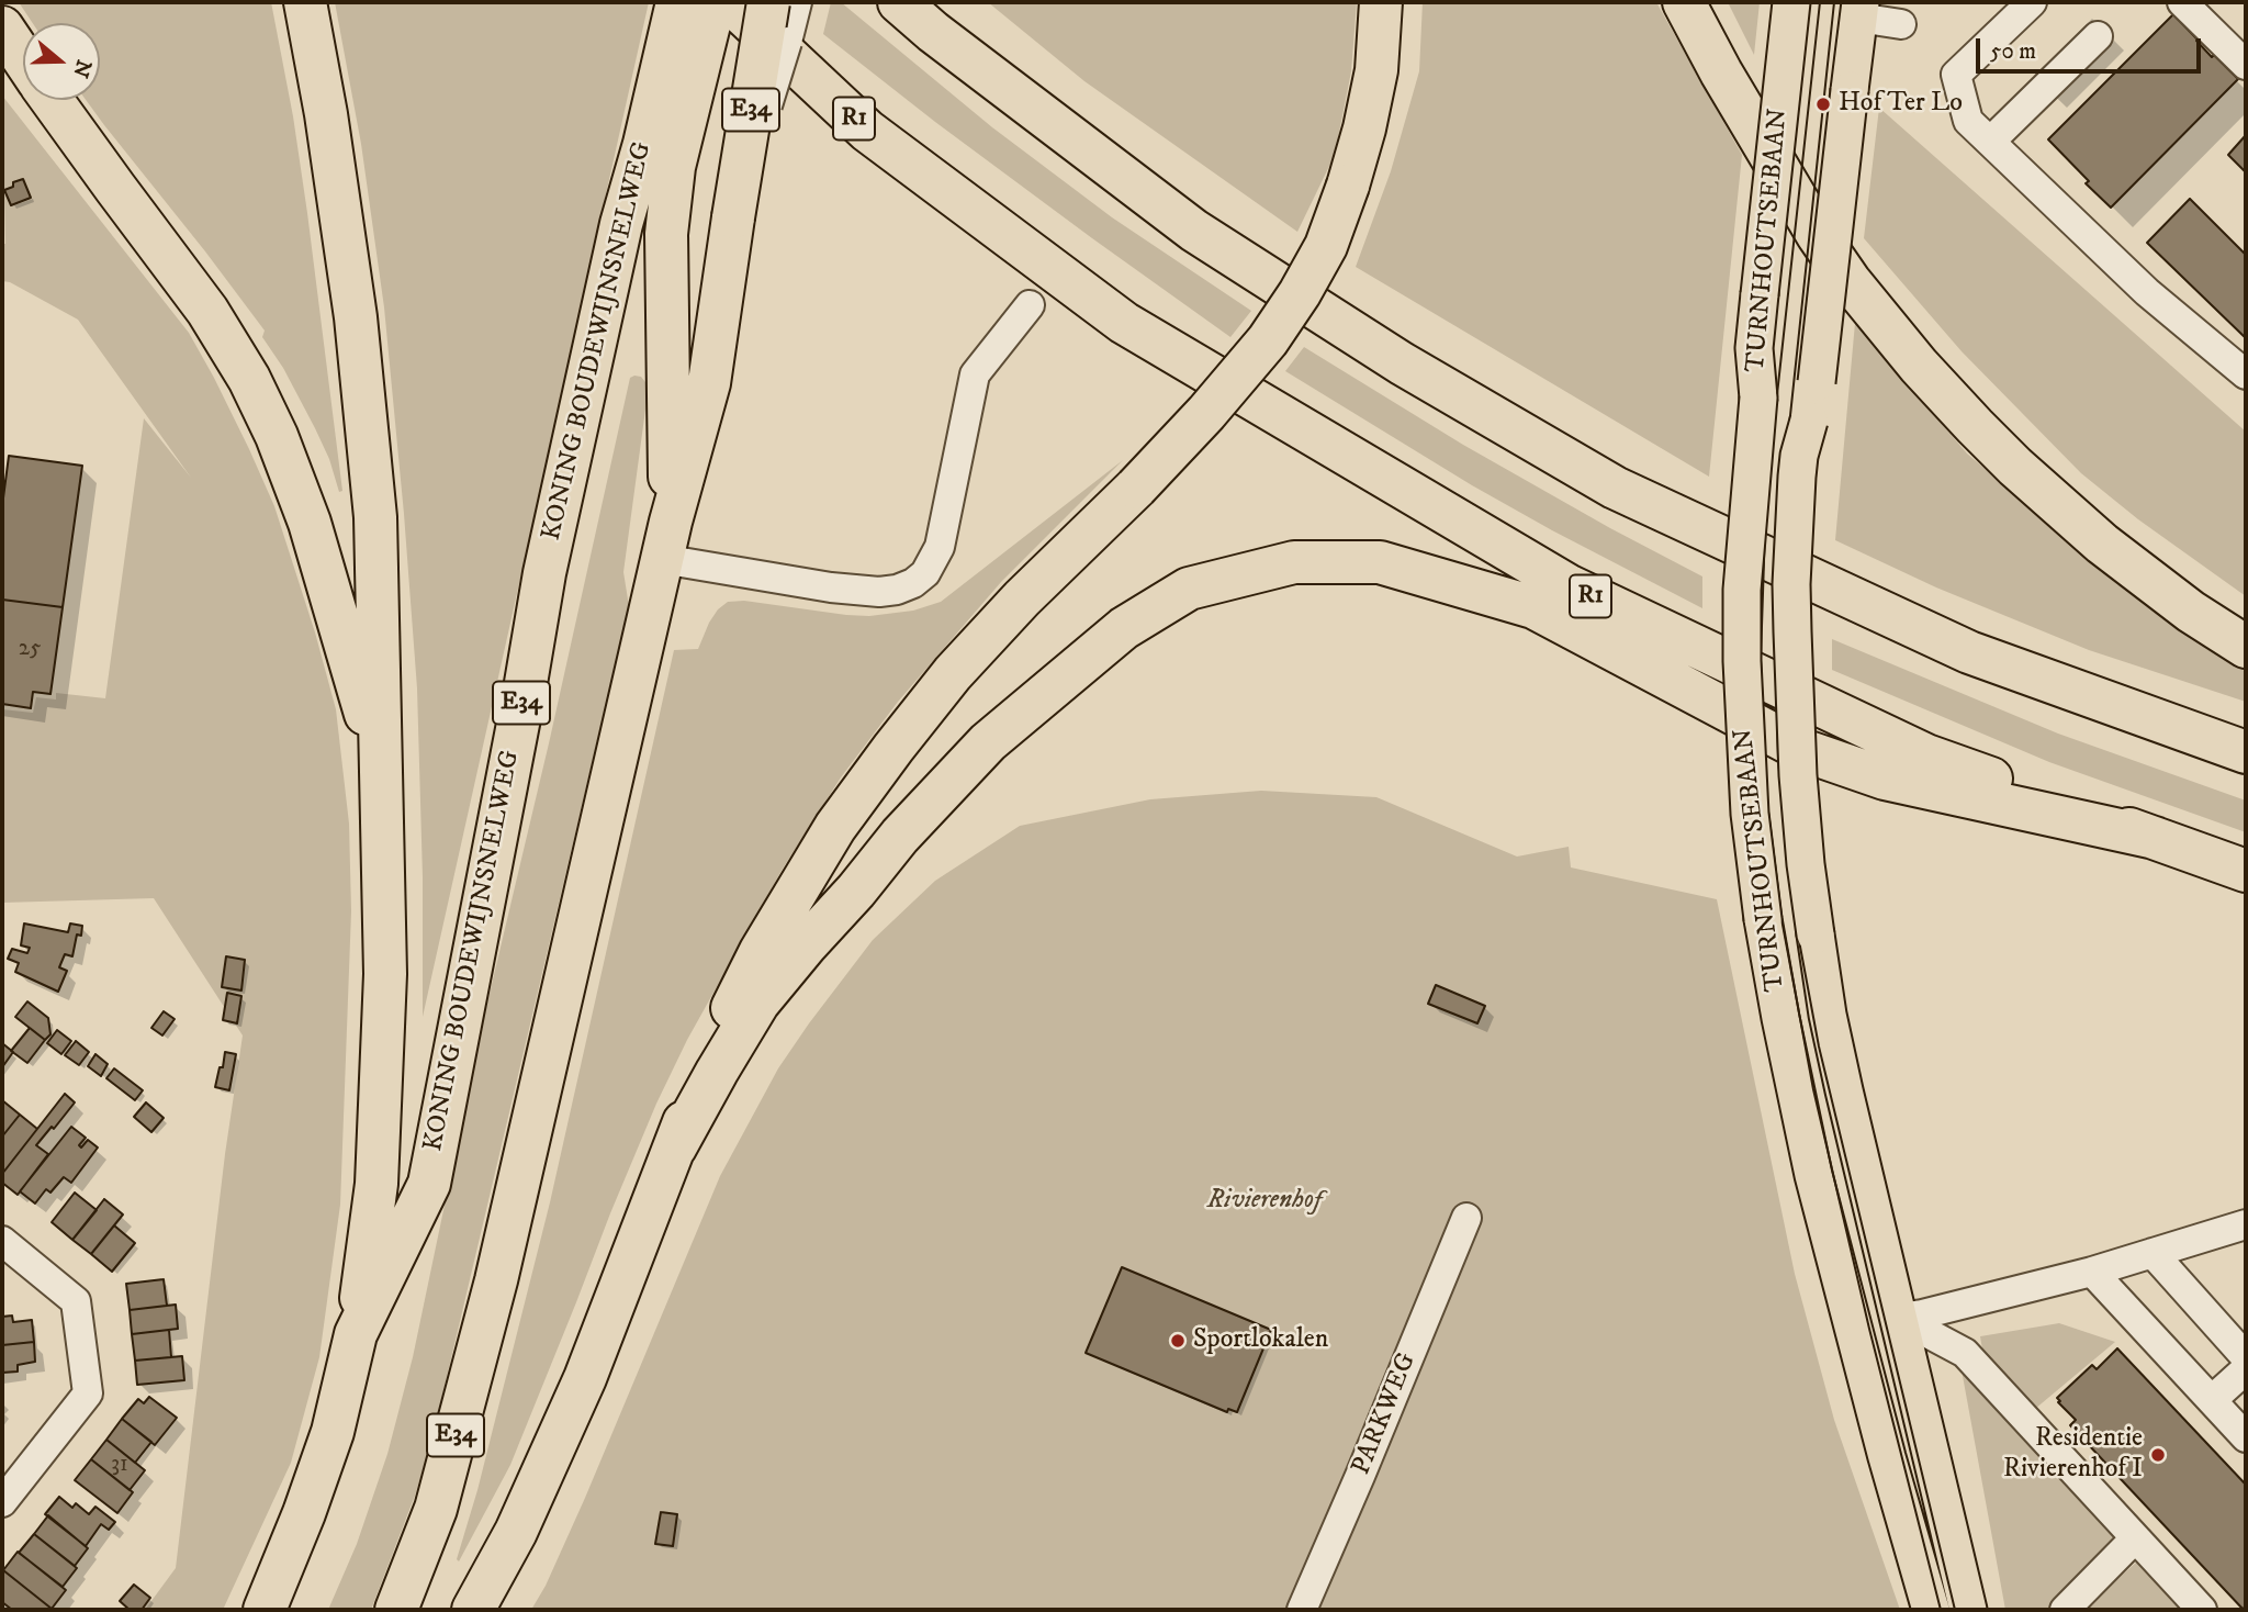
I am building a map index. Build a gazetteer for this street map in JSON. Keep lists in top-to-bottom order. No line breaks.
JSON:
{"streets":{"highway":["E34","R1","KONING BOUDEWIJNSNELWEG"],"main road":["TURNHOUTSEBAAN"],"street":["PARKWEG"]},"crossings":[["E34","KONING BOUDEWIJNSNELWEG"]],"parks":["Rivierenhof"],"places":["Hof Ter Lo","Sportlokalen","Residentie Rivierenhof I"],"house_numbers":["25","31"],"scale_bar":"50 m","north":"right"}
